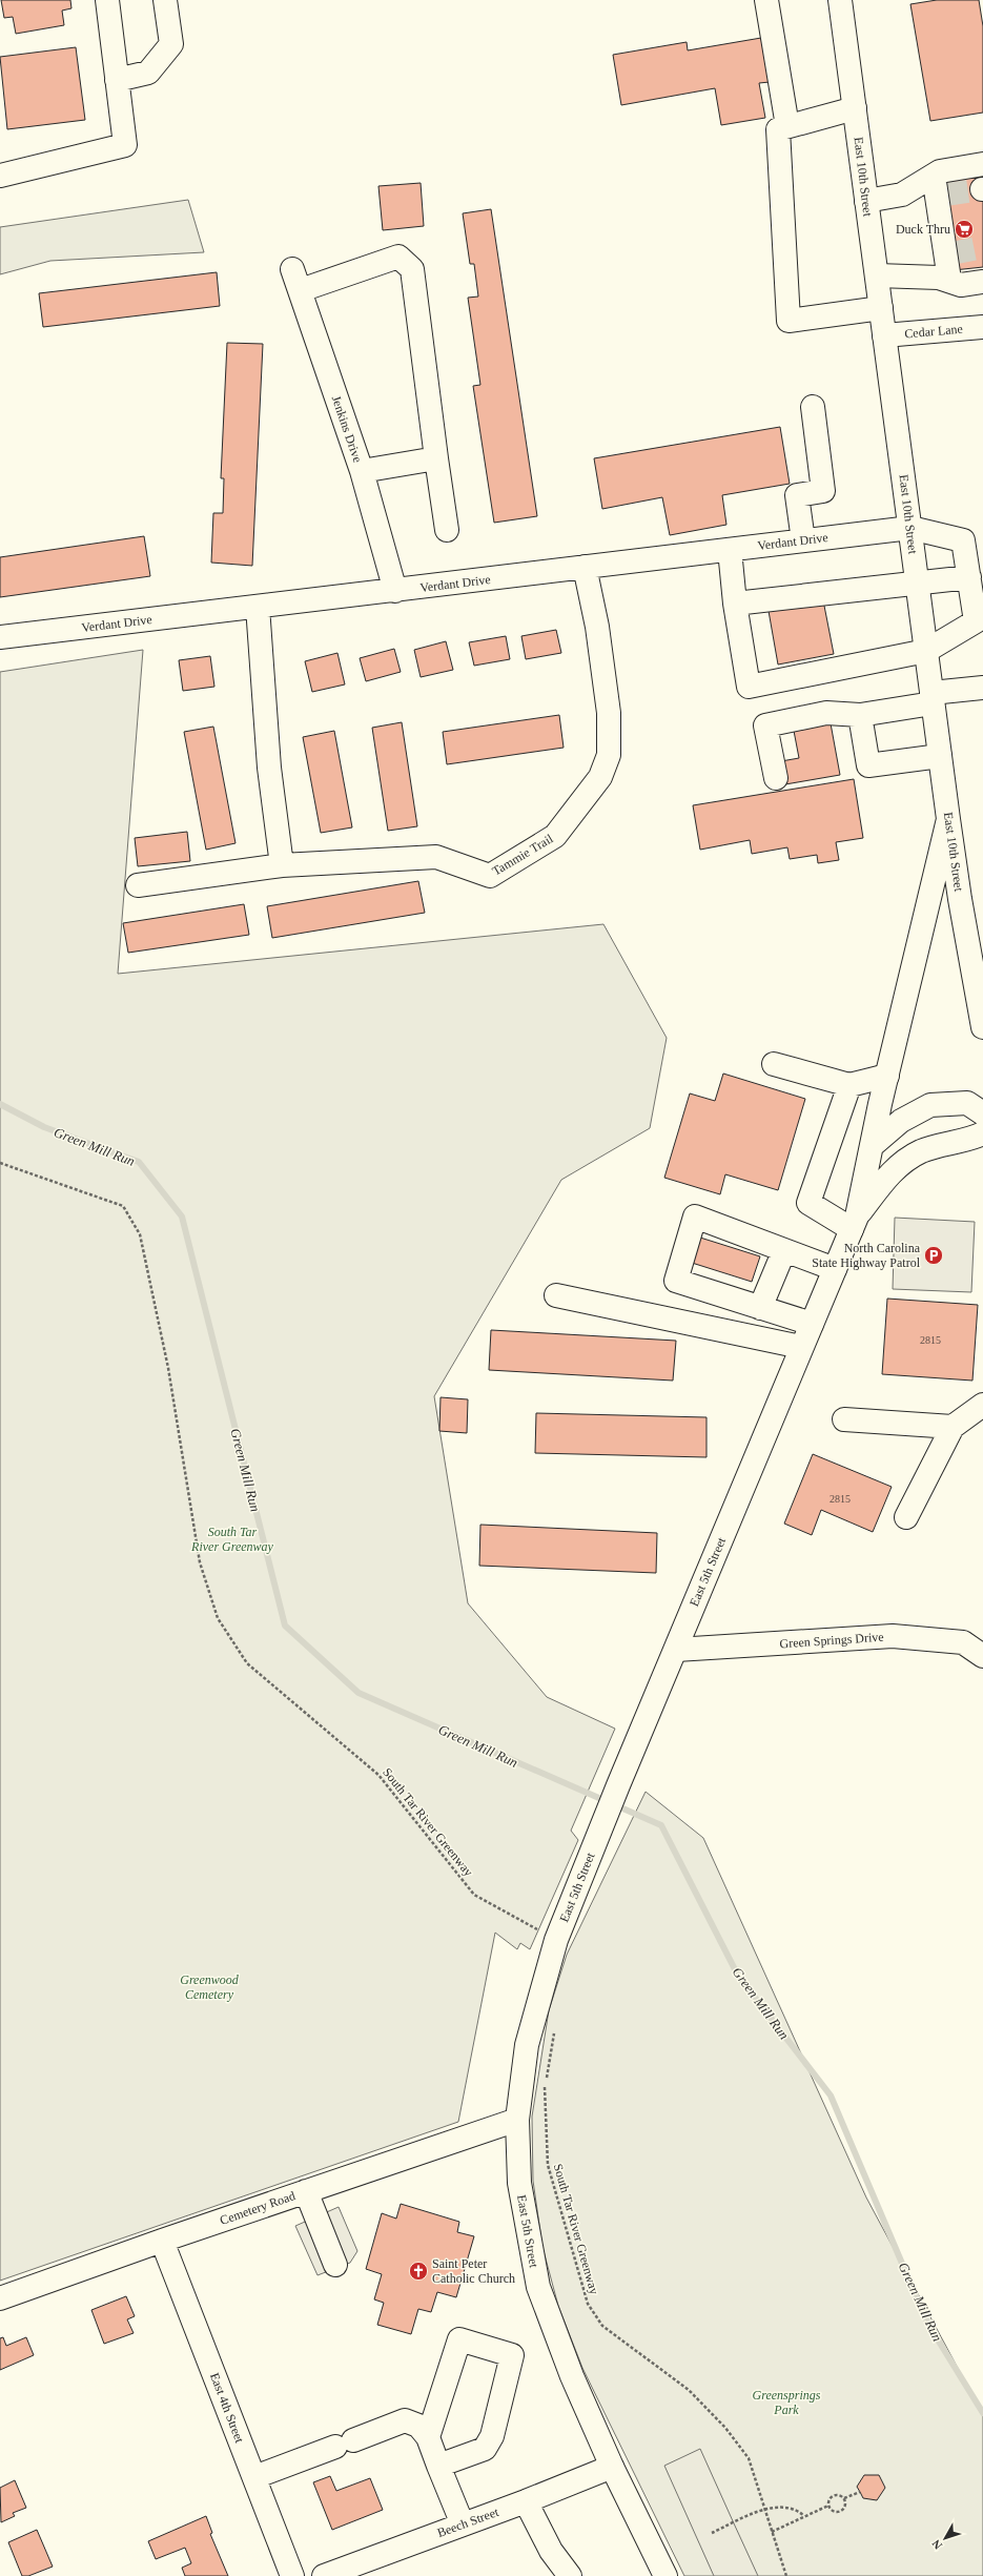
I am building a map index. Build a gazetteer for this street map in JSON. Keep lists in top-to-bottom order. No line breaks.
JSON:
{"streets":{"street":["East 10th Street","Cedar Lane","Jenkins Drive","Verdant Drive","Tammie Trail","East 5th Street","Green Springs Drive","Cemetery Road","East 4th Street","Beech Street"],"path":["South Tar River Greenway"]},"crossings":[["East 10th Street","Cedar Lane"],["East 10th Street","Verdant Drive"],["East 10th Street","East 5th Street"],["Jenkins Drive","Verdant Drive"],["Verdant Drive","Tammie Trail"],["East 5th Street","Green Springs Drive"],["East 5th Street","Cemetery Road"],["East 5th Street","Beech Street"],["Cemetery Road","East 4th Street"]],"water":["Green Mill Run"],"parks":["South Tar River Greenway","Greenwood Cemetery","Greensprings Park"],"places":{"supermarket":["Duck Thru"],"parking":["North Carolina State Highway Patrol"],"church":["Saint Peter Catholic Church"]},"house_numbers":["2815","2815"],"north":"bottom left"}
